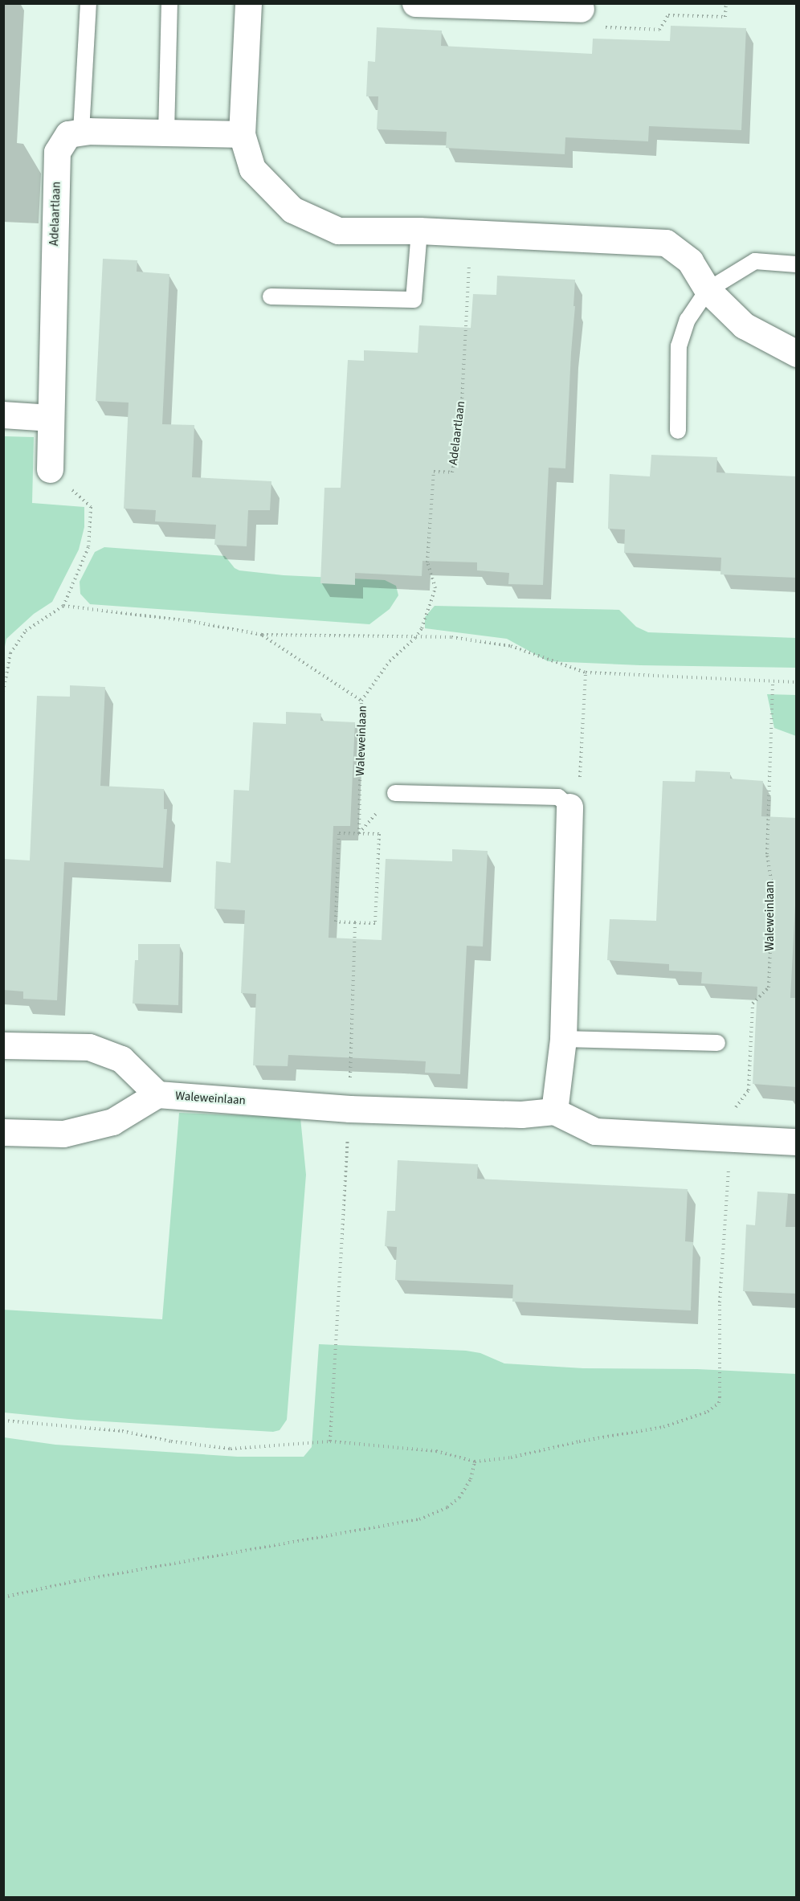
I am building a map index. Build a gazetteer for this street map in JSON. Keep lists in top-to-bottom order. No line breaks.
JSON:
{"streets":{"street":["Adelaartlaan","Waleweinlaan"]},"crossings":[["Adelaartlaan","Waleweinlaan"]]}
